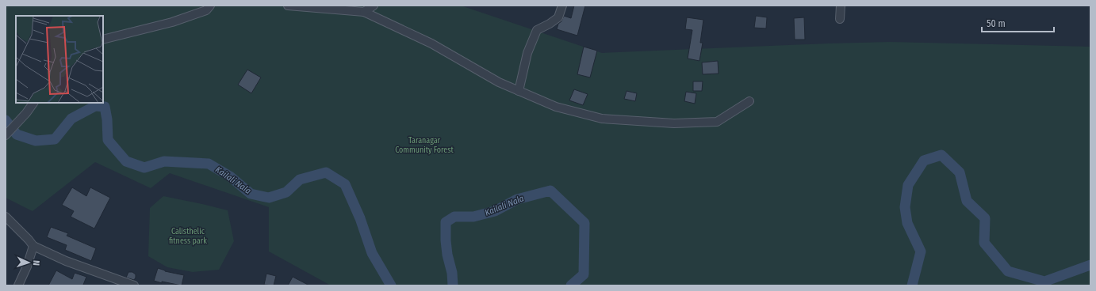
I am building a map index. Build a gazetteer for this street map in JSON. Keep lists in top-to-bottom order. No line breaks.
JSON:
{"water":["Kailali Nala"],"parks":["Taranagar Community Forest","Calisthelic fitness park"],"scale_bar":"50 m","north":"right"}
